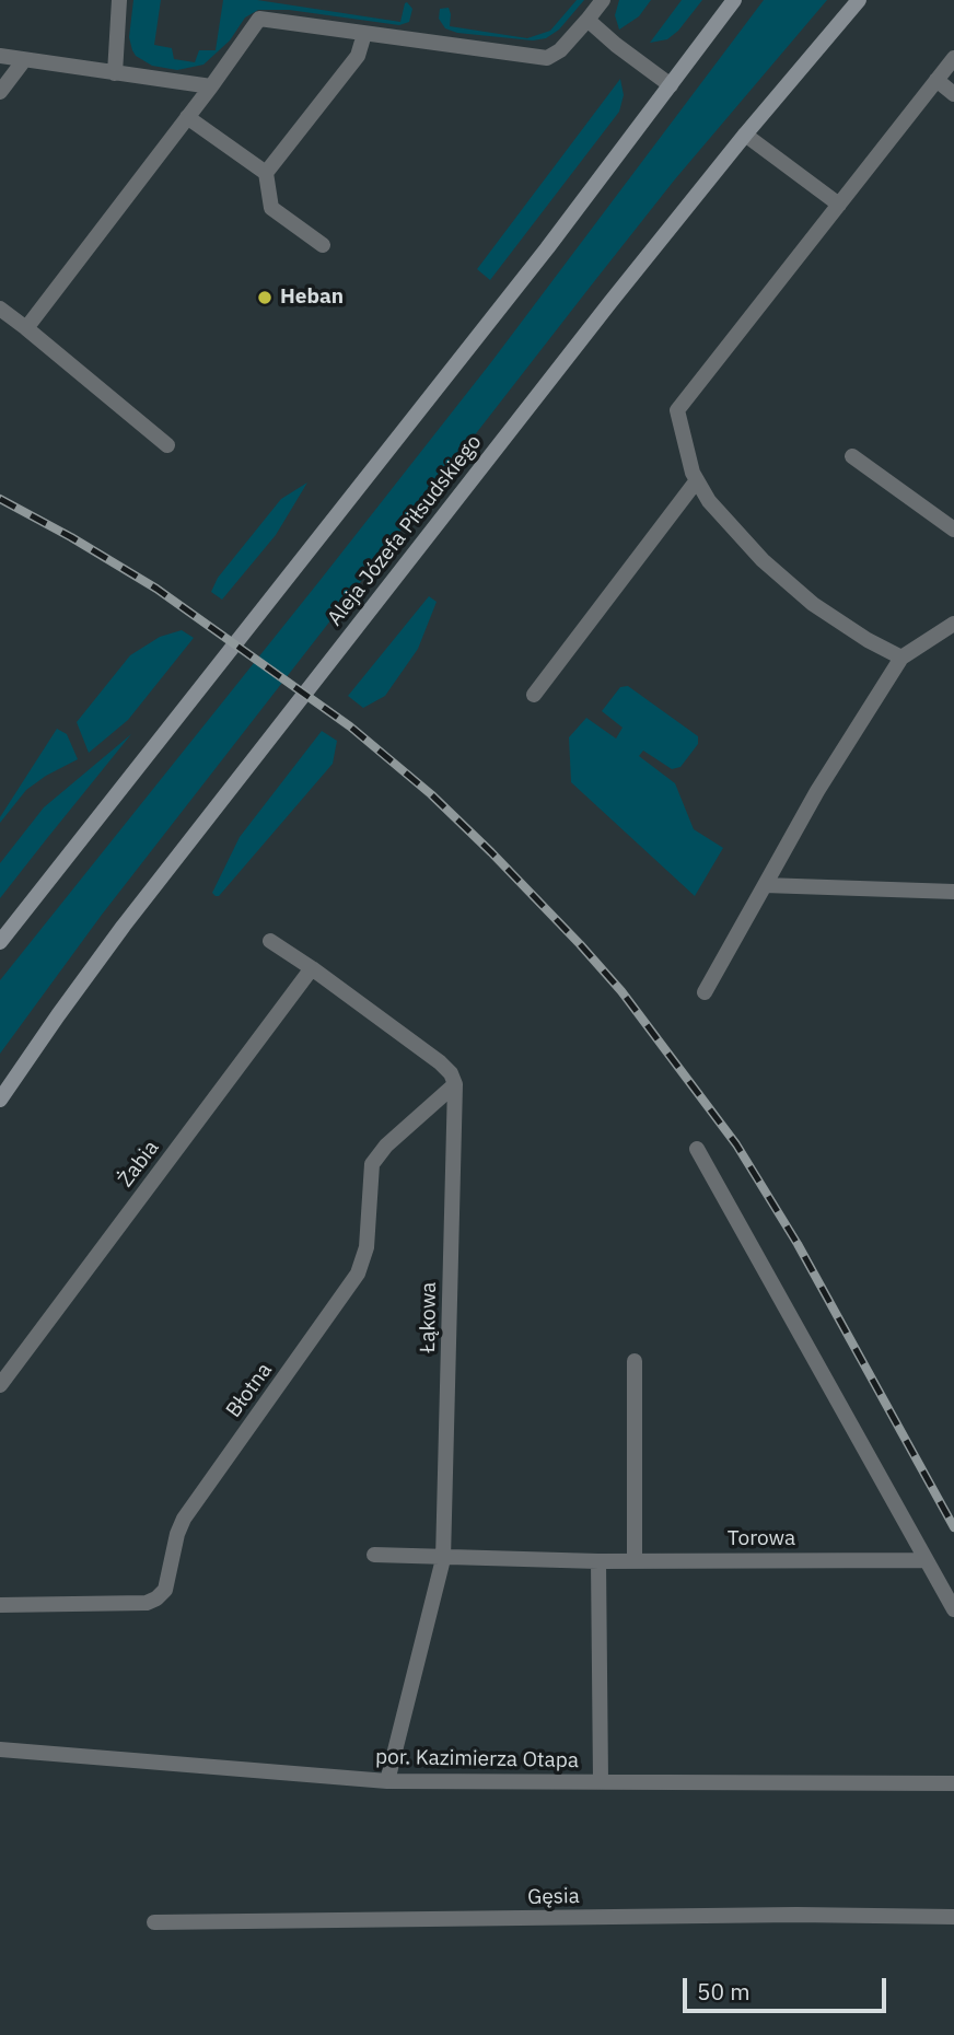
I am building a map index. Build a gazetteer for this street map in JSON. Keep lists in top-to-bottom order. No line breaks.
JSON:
{"streets":{"main road":["Aleja Józefa Piłsudskiego"],"street":["Żabia","Łąkowa","Błotna","Torowa","por. Kazimierza Otapa","Gęsia"]},"crossings":[["Łąkowa","Błotna"],["Łąkowa","Torowa"],["Łąkowa","por. Kazimierza Otapa"]],"places":["Heban"],"scale_bar":"50 m"}
